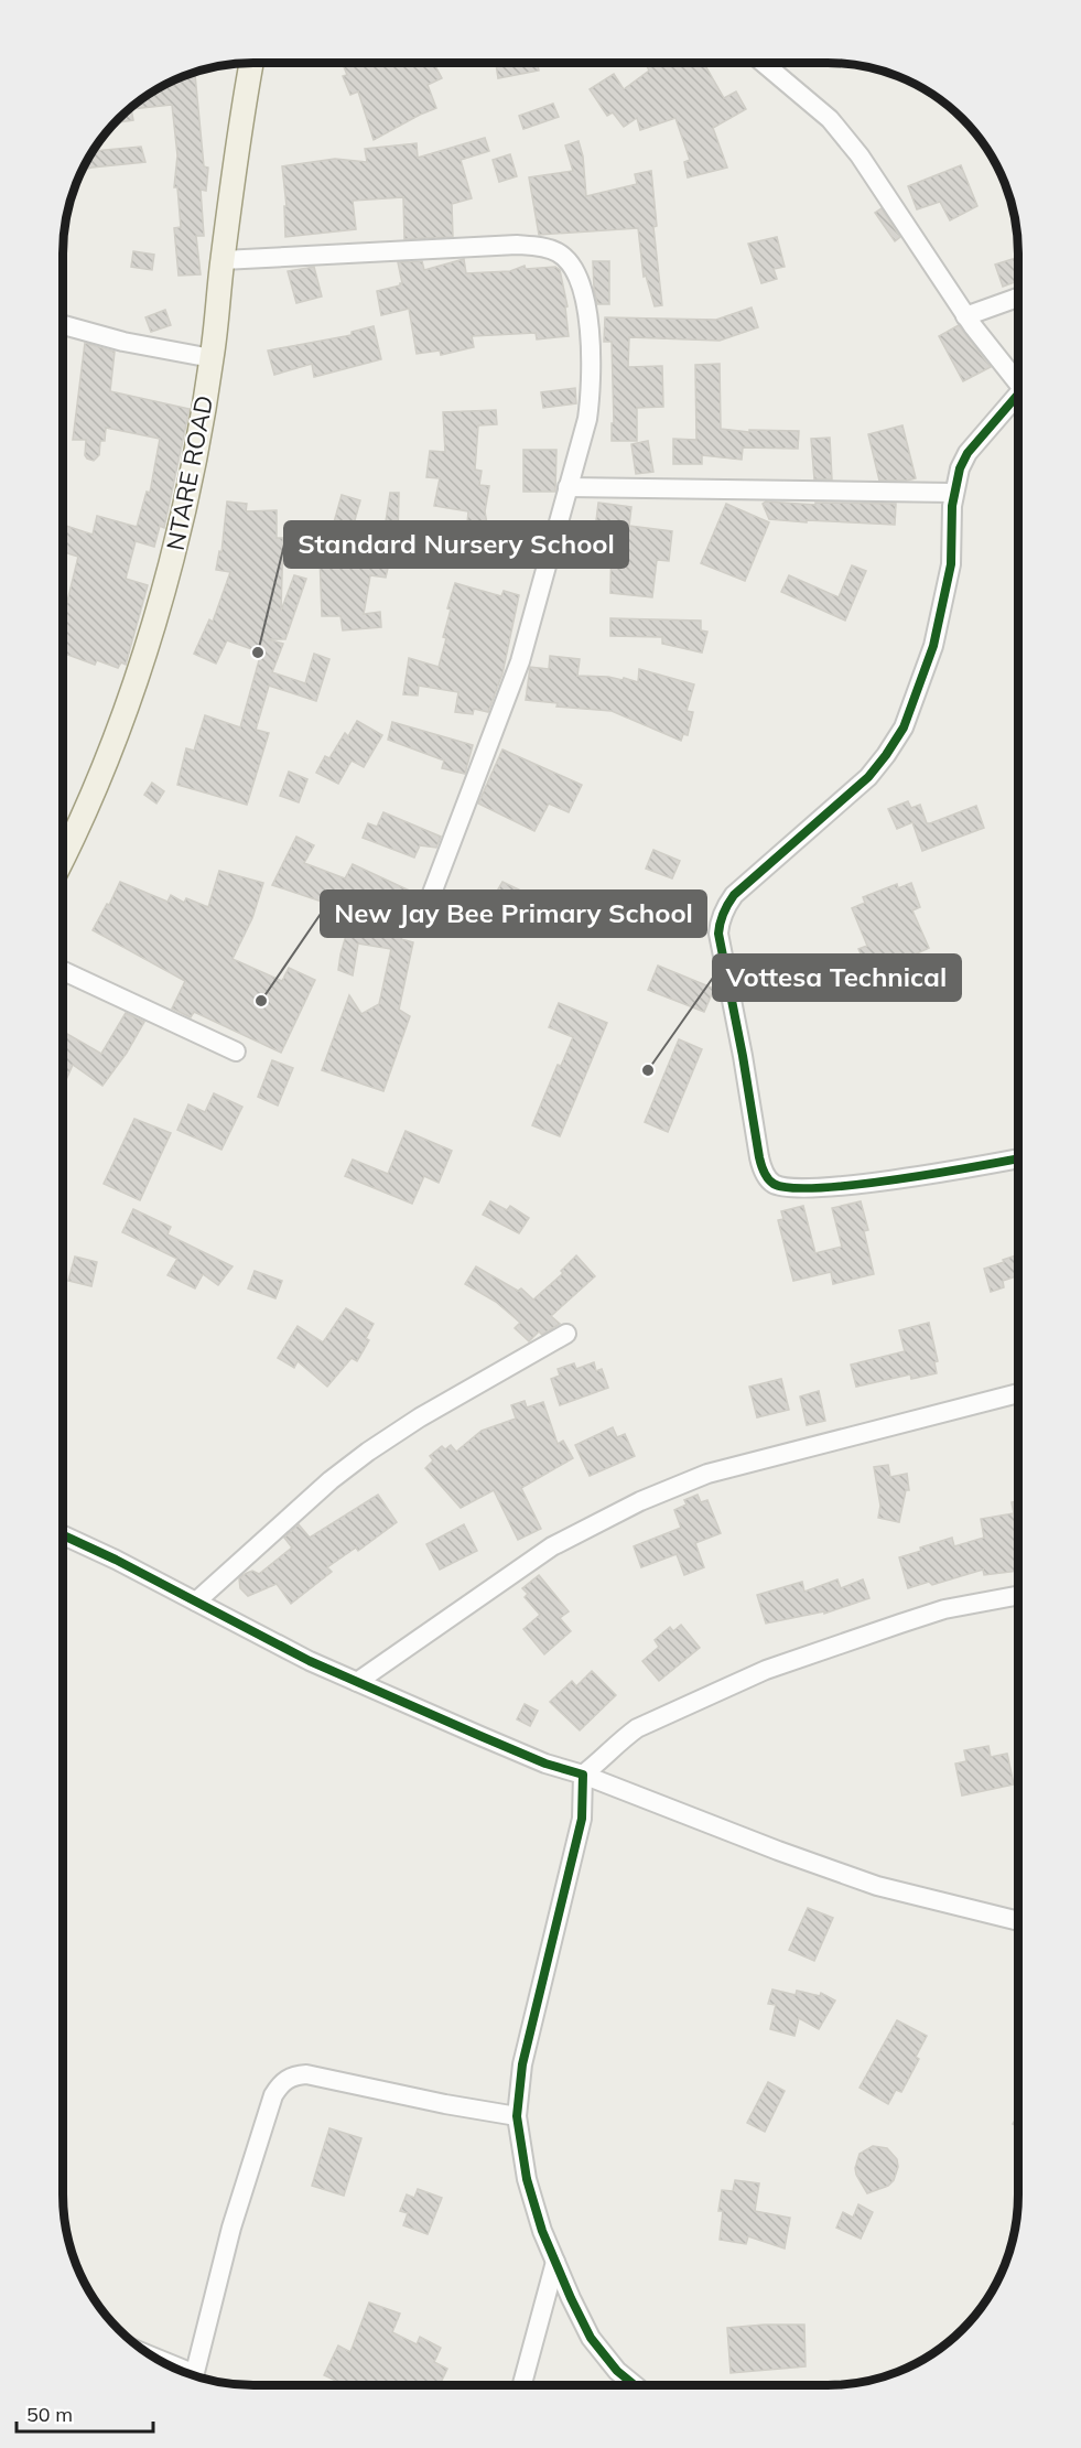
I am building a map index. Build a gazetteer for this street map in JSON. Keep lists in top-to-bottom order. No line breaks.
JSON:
{"streets":{"main road":["NTARE ROAD"]},"places":["Standard Nursery School","New Jay Bee Primary School","Vottesa Technical"],"scale_bar":"50 m"}
